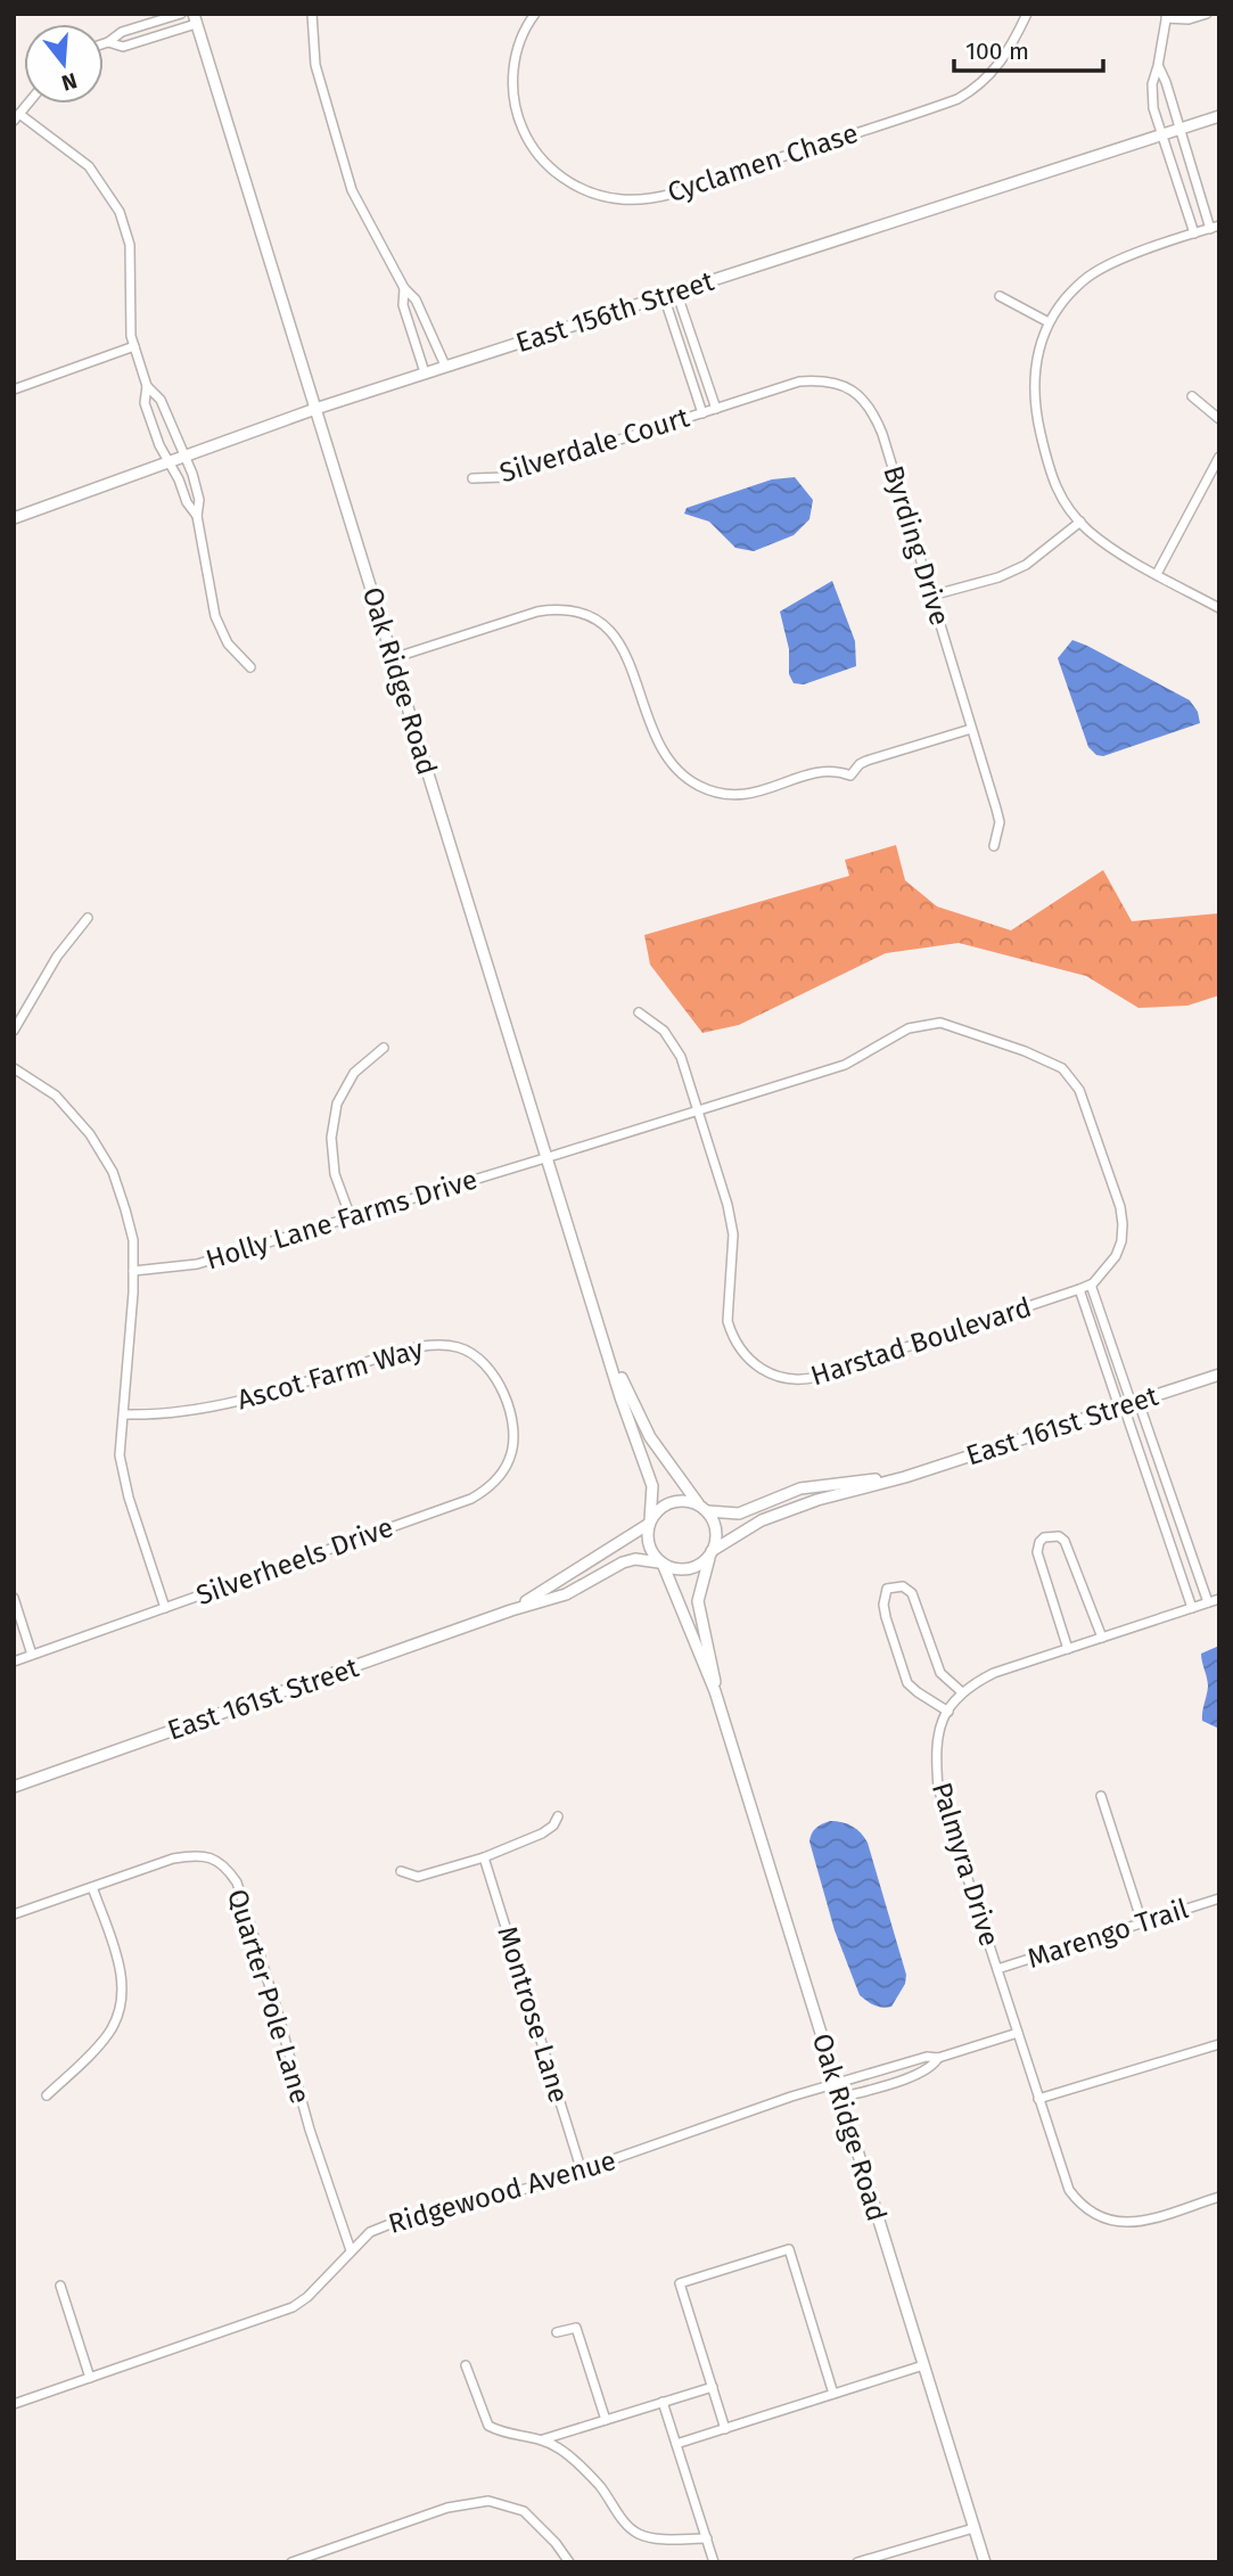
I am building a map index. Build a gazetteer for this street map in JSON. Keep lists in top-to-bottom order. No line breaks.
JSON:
{"streets":{"street":["Cyclamen Chase","East 156th Street","Silverdale Court","Byrding Drive","Oak Ridge Road","Holly Lane Farms Drive","Harstad Boulevard","Ascot Farm Way","East 161st Street","Silverheels Drive","Palmyra Drive","Marengo Trail","Quarter Pole Lane","Montrose Lane","Ridgewood Avenue"]},"crossings":[["East 156th Street","Oak Ridge Road"],["Silverdale Court","Byrding Drive"],["Oak Ridge Road","Holly Lane Farms Drive"],["Oak Ridge Road","East 161st Street"],["Oak Ridge Road","Ridgewood Avenue"],["Holly Lane Farms Drive","Harstad Boulevard"],["Ascot Farm Way","Silverheels Drive"],["Palmyra Drive","Marengo Trail"],["Quarter Pole Lane","Ridgewood Avenue"],["Montrose Lane","Ridgewood Avenue"]],"scale_bar":"100 m","north":"bottom"}
